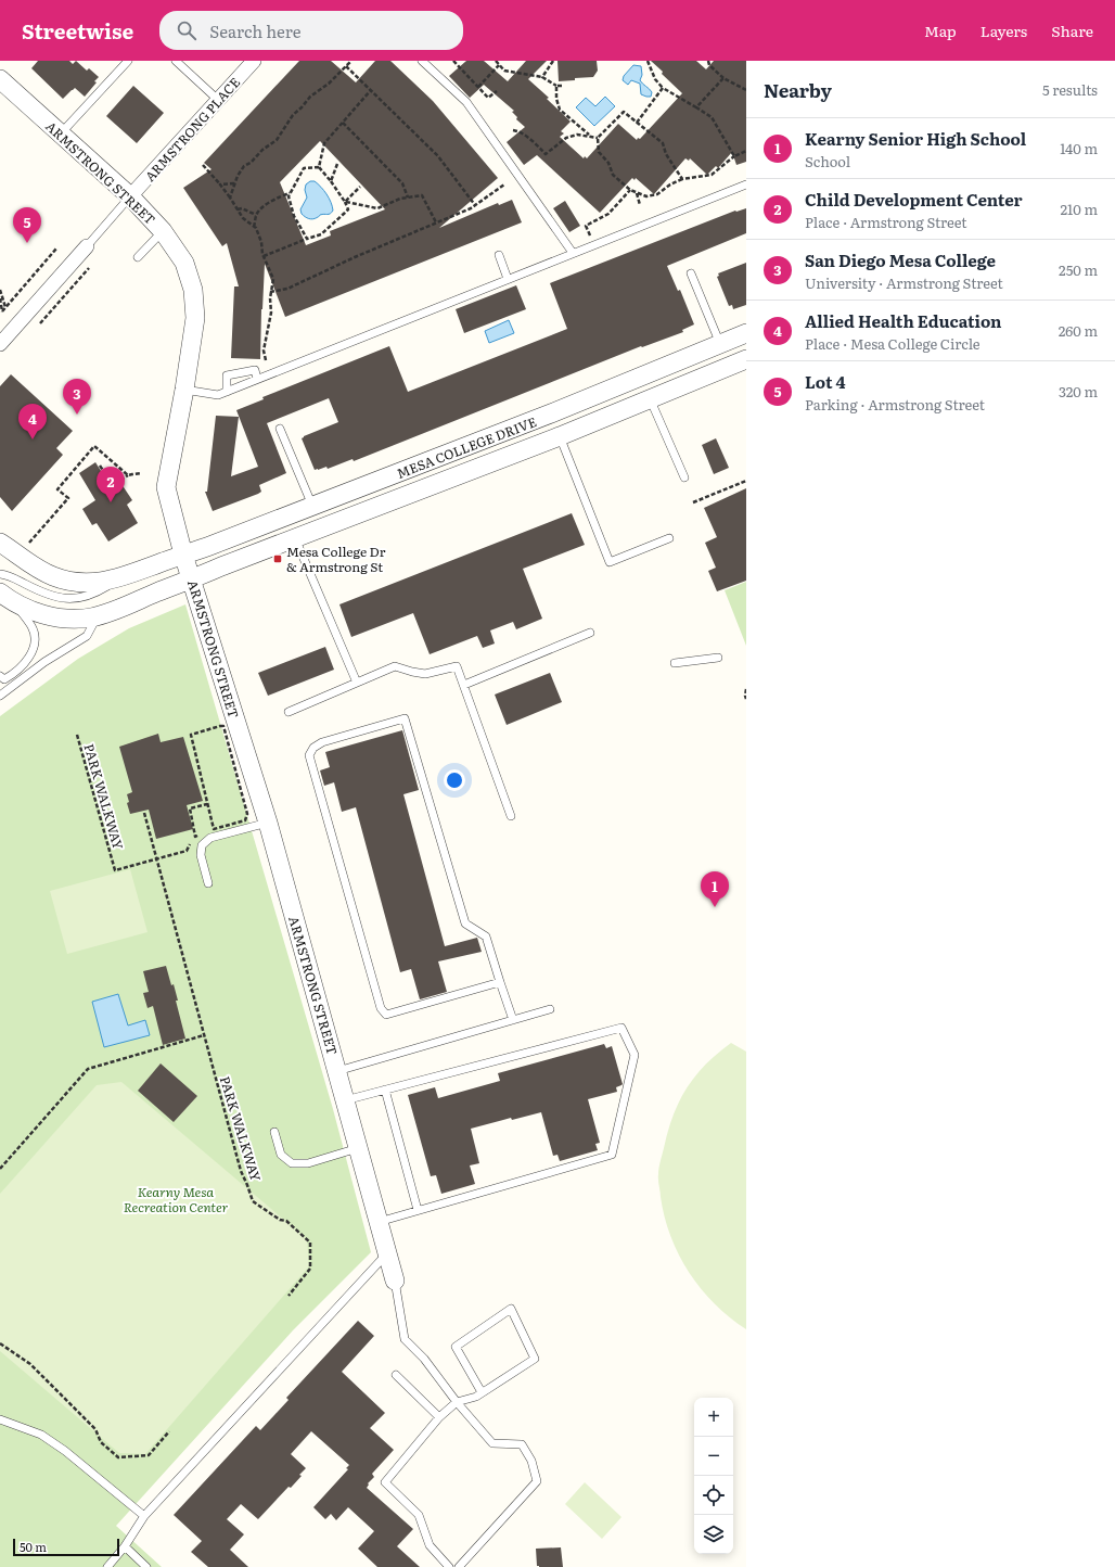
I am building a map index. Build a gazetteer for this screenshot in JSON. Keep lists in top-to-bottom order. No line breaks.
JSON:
{"streets":{"street":["ARMSTRONG PLACE","ARMSTRONG STREET","MESA COLLEGE DRIVE"],"path":["PARK WALKWAY"]},"crossings":[["ARMSTRONG PLACE","ARMSTRONG STREET"],["ARMSTRONG STREET","MESA COLLEGE DRIVE"]],"parks":["Kearny Mesa Recreation Center"],"places":{"transit":["Mesa College Dr & Armstrong St"]},"scale_bar":"50 m","page":{"header":"Streetwise","search":"Search here","nav":["Map","Layers","Share"],"heading":["Nearby","5 results"],"list":[{"mark":"1","name":"Kearny Senior High School","note":"School","value":"140 m"},{"mark":"2","name":"Child Development Center","note":"Place · Armstrong Street","value":"210 m"},{"mark":"3","name":"San Diego Mesa College","note":"University · Armstrong Street","value":"250 m"},{"mark":"4","name":"Allied Health Education","note":"Place · Mesa College Circle","value":"260 m"},{"mark":"5","name":"Lot 4","note":"Parking · Armstrong Street","value":"320 m"}],"pins":["5","3","4","2","1"],"map_buttons":["+","−"],"scale":"50 m"}}
